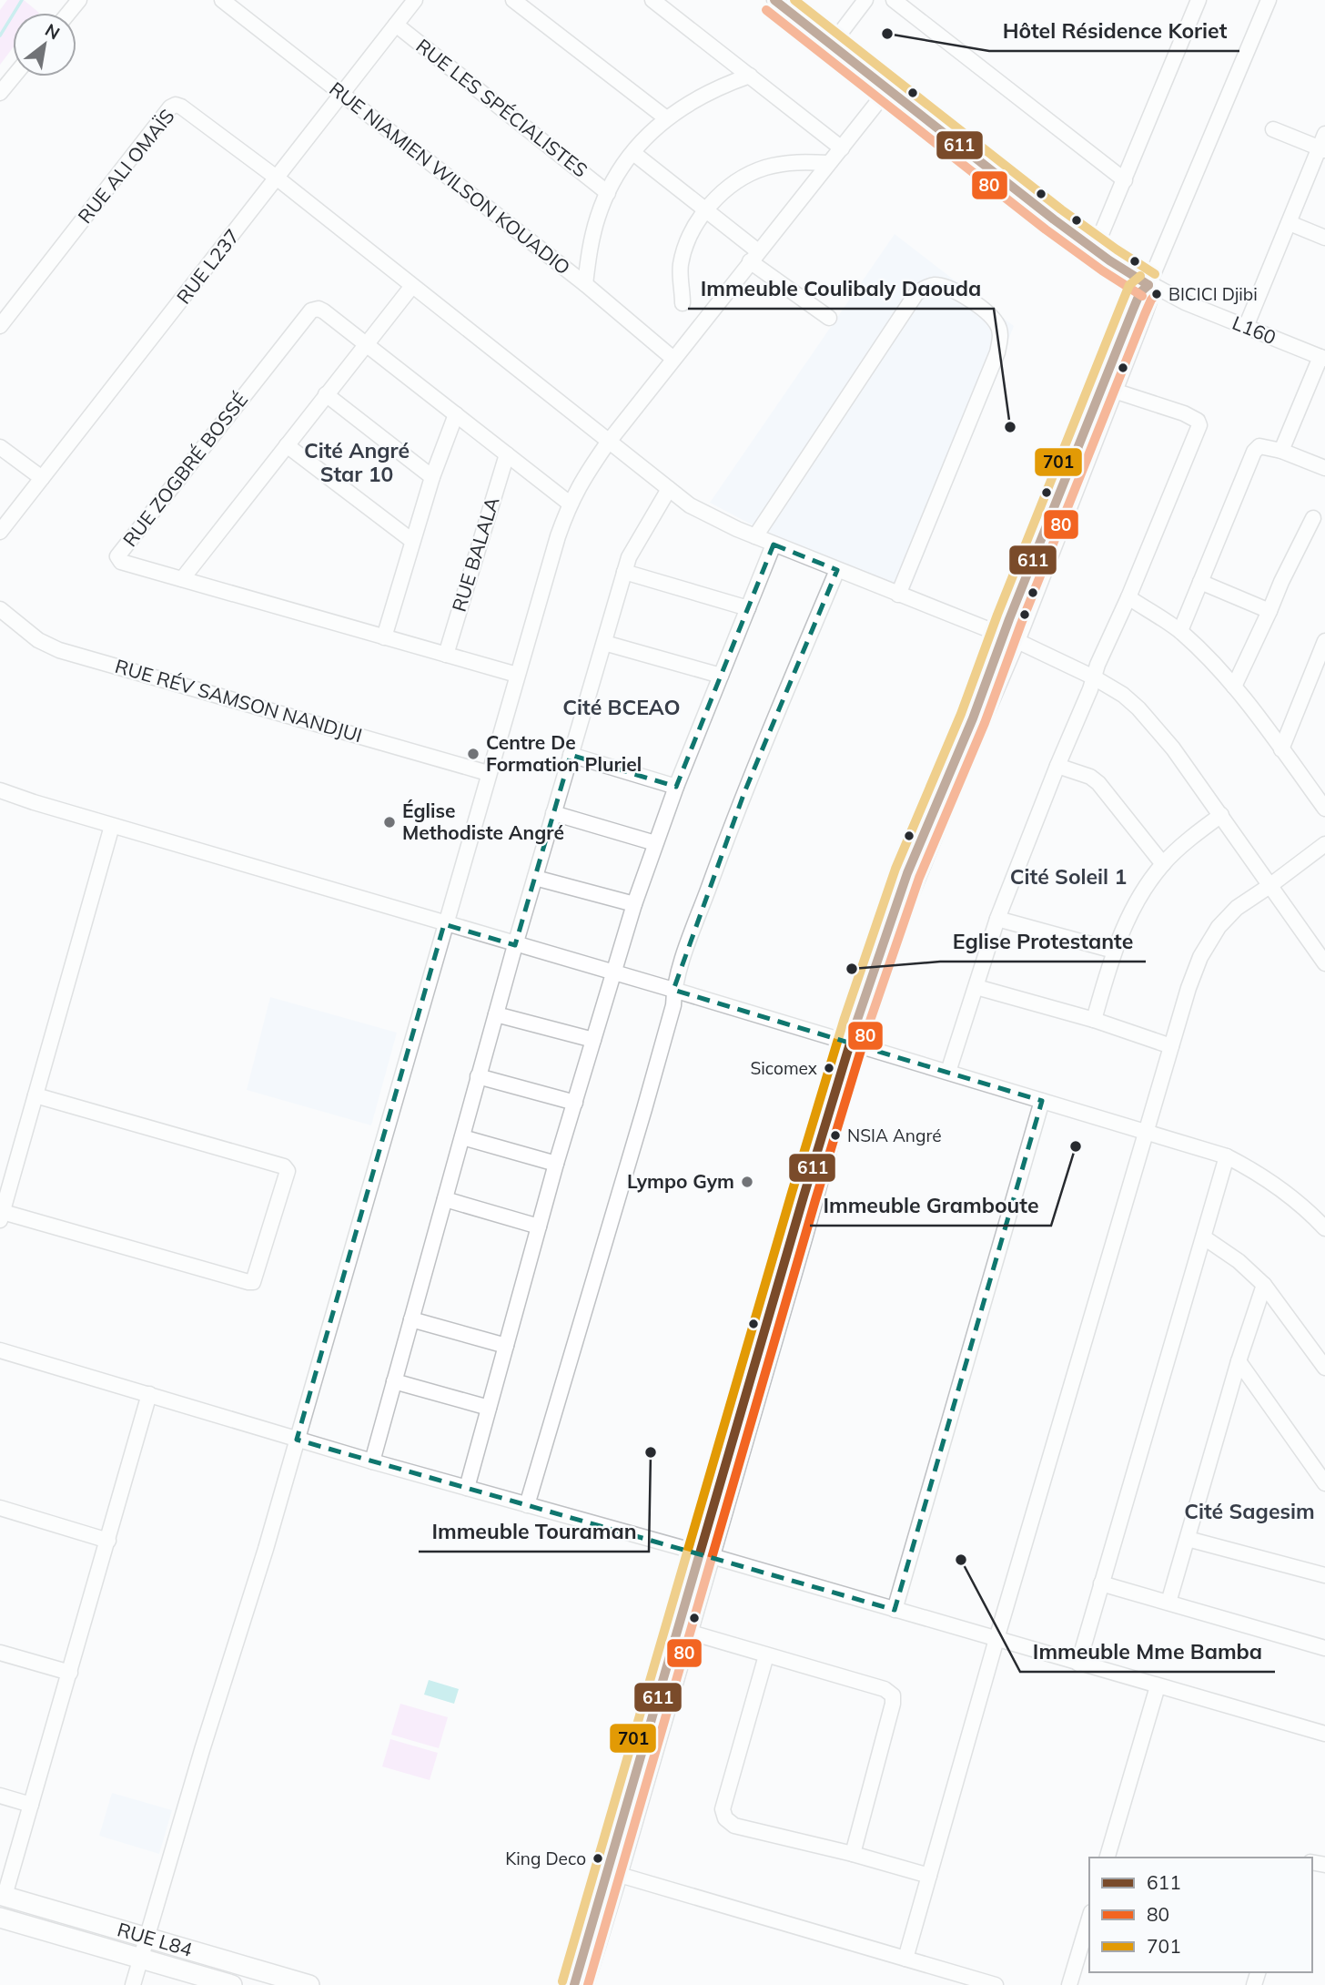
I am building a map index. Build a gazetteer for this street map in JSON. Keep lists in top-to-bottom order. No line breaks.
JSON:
{"streets":{"main road":["RUE L84"],"street":["RUE LES SPÉCIALISTES","RUE ALI OMAÏS","RUE NIAMIEN WILSON KOUADIO","RUE L237","L160","RUE ZOGBRÉ BOSSÉ","RUE BALALA","RUE RÉV SAMSON NANDJUI"]},"crossings":[["RUE LES SPÉCIALISTES","RUE L237"],["RUE ALI OMAÏS","RUE L237"],["RUE NIAMIEN WILSON KOUADIO","RUE L237"],["RUE ZOGBRÉ BOSSÉ","RUE BALALA"]],"districts":["Cité Angré Star 10","Cité BCEAO","Cité Soleil 1","Cité Sagesim"],"places":["Hôtel Résidence Koriet","BICICI Djibi","Immeuble Coulibaly Daouda","Centre De Formation Pluriel","Église Methodiste Angré","Eglise Protestante","Sicomex","NSIA Angré","Immeuble Gramboute","Lympo Gym","Immeuble Touraman","Immeuble Mme Bamba","King Deco"],"lines":["transit line 611","transit line 701","transit line 80"],"legend":["611","80","701"],"north":"top right"}
